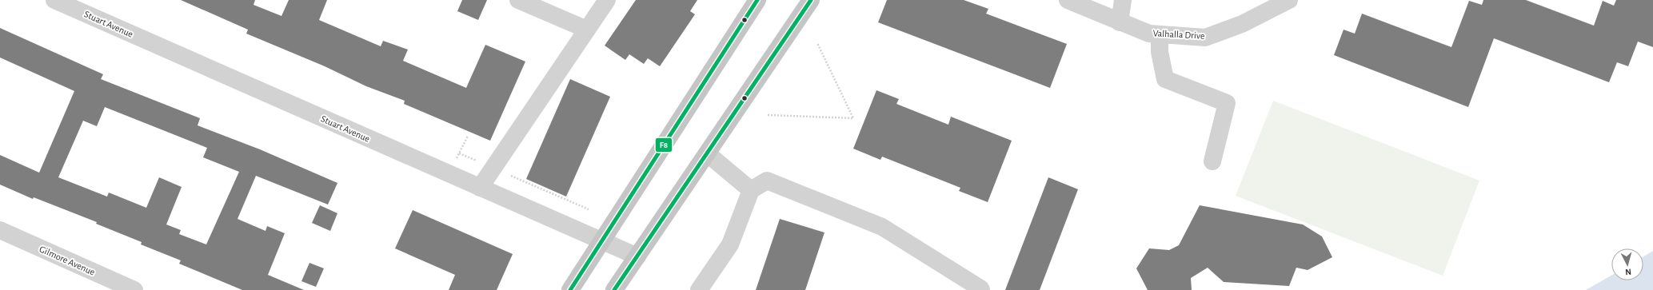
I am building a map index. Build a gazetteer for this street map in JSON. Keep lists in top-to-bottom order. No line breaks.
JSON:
{"streets":{"street":["Stuart Avenue","Valhalla Drive","Gilmore Avenue"]},"lines":["transit line F8"],"north":"bottom"}
